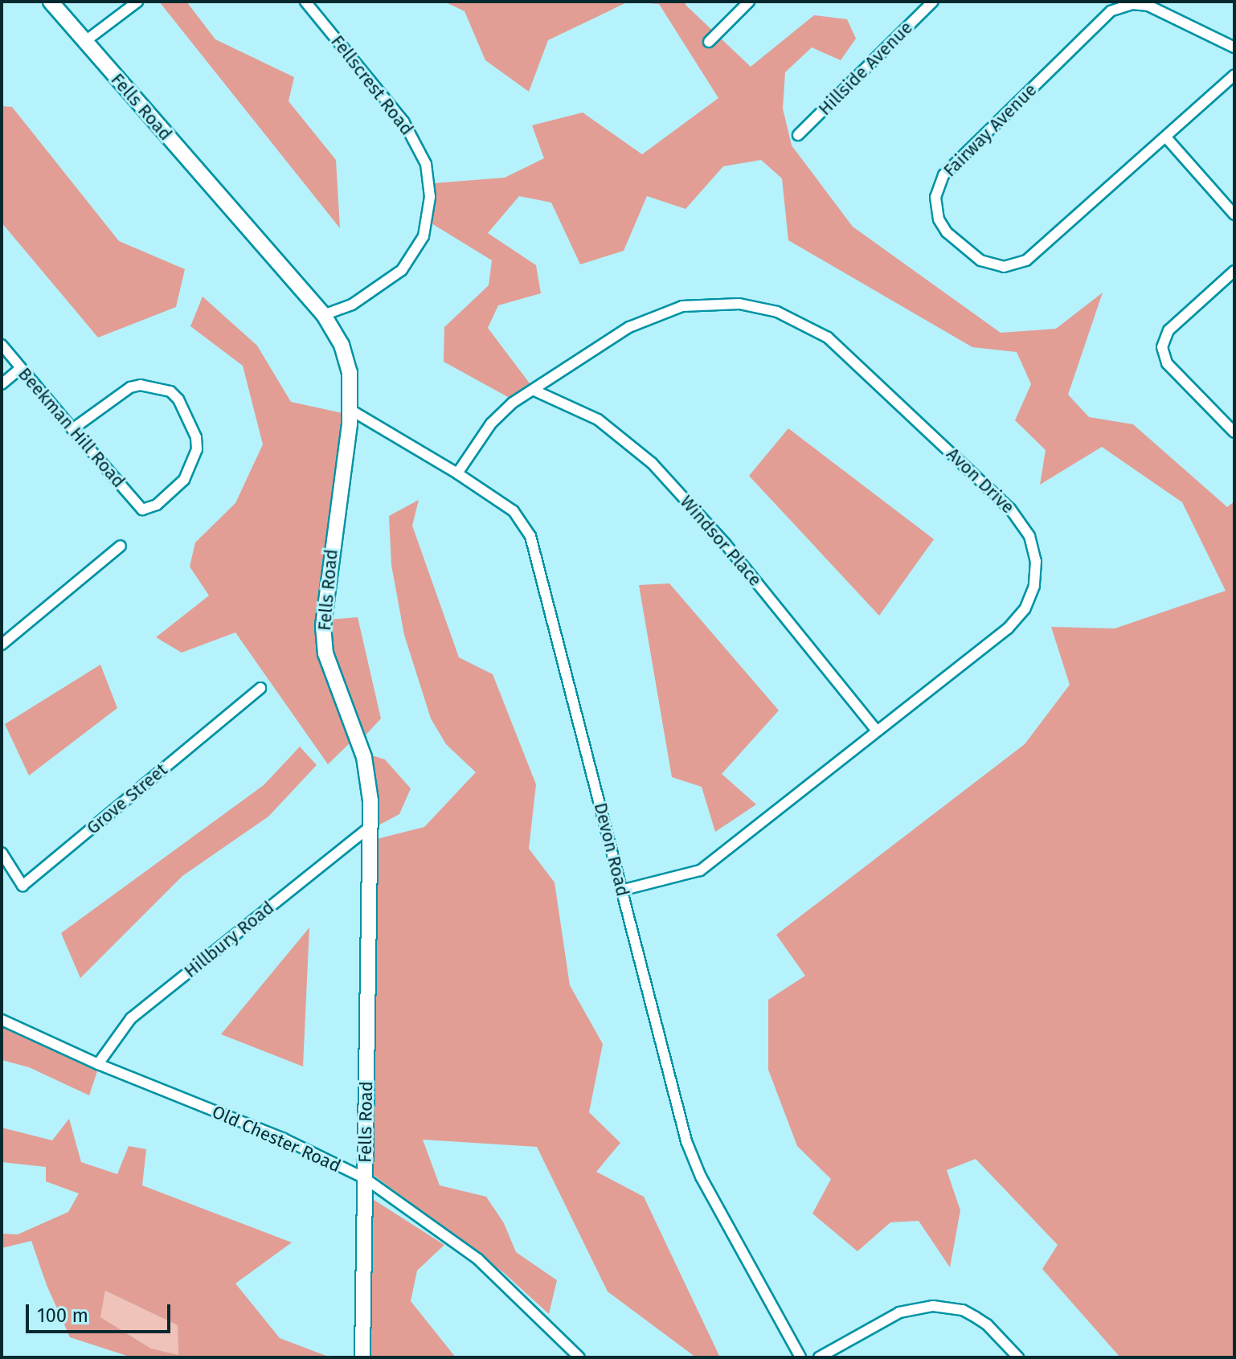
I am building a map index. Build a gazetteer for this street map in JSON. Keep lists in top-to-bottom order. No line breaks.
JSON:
{"streets":{"street":["Hillside Avenue","Fellscrest Road","Fells Road","Fairway Avenue","Beekman Hill Road","Avon Drive","Windsor Place","Grove Street","Devon Road","Hillbury Road","Old Chester Road"]},"crossings":[["Fellscrest Road","Fells Road"],["Fells Road","Devon Road"],["Fells Road","Hillbury Road"],["Fells Road","Old Chester Road"],["Avon Drive","Windsor Place"],["Avon Drive","Devon Road"],["Hillbury Road","Old Chester Road"]],"scale_bar":"100 m"}
